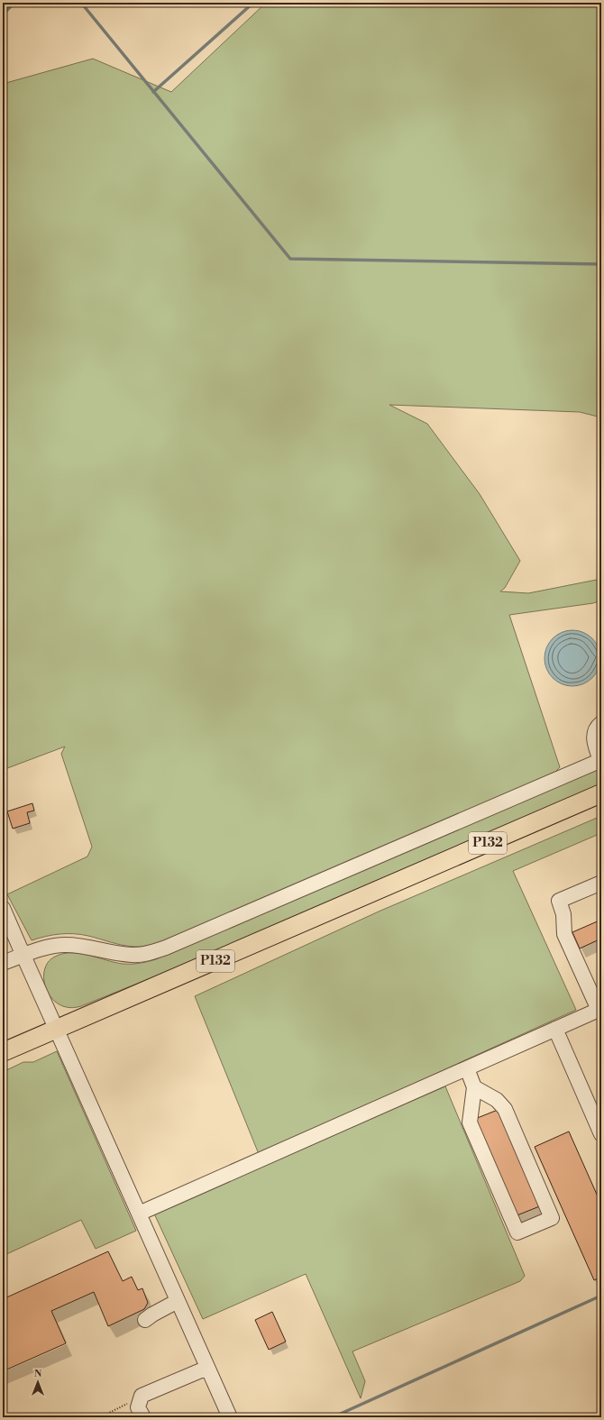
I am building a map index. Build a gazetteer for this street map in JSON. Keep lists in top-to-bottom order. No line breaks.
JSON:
{"streets":{"main road":["P132"]},"north":"top"}
